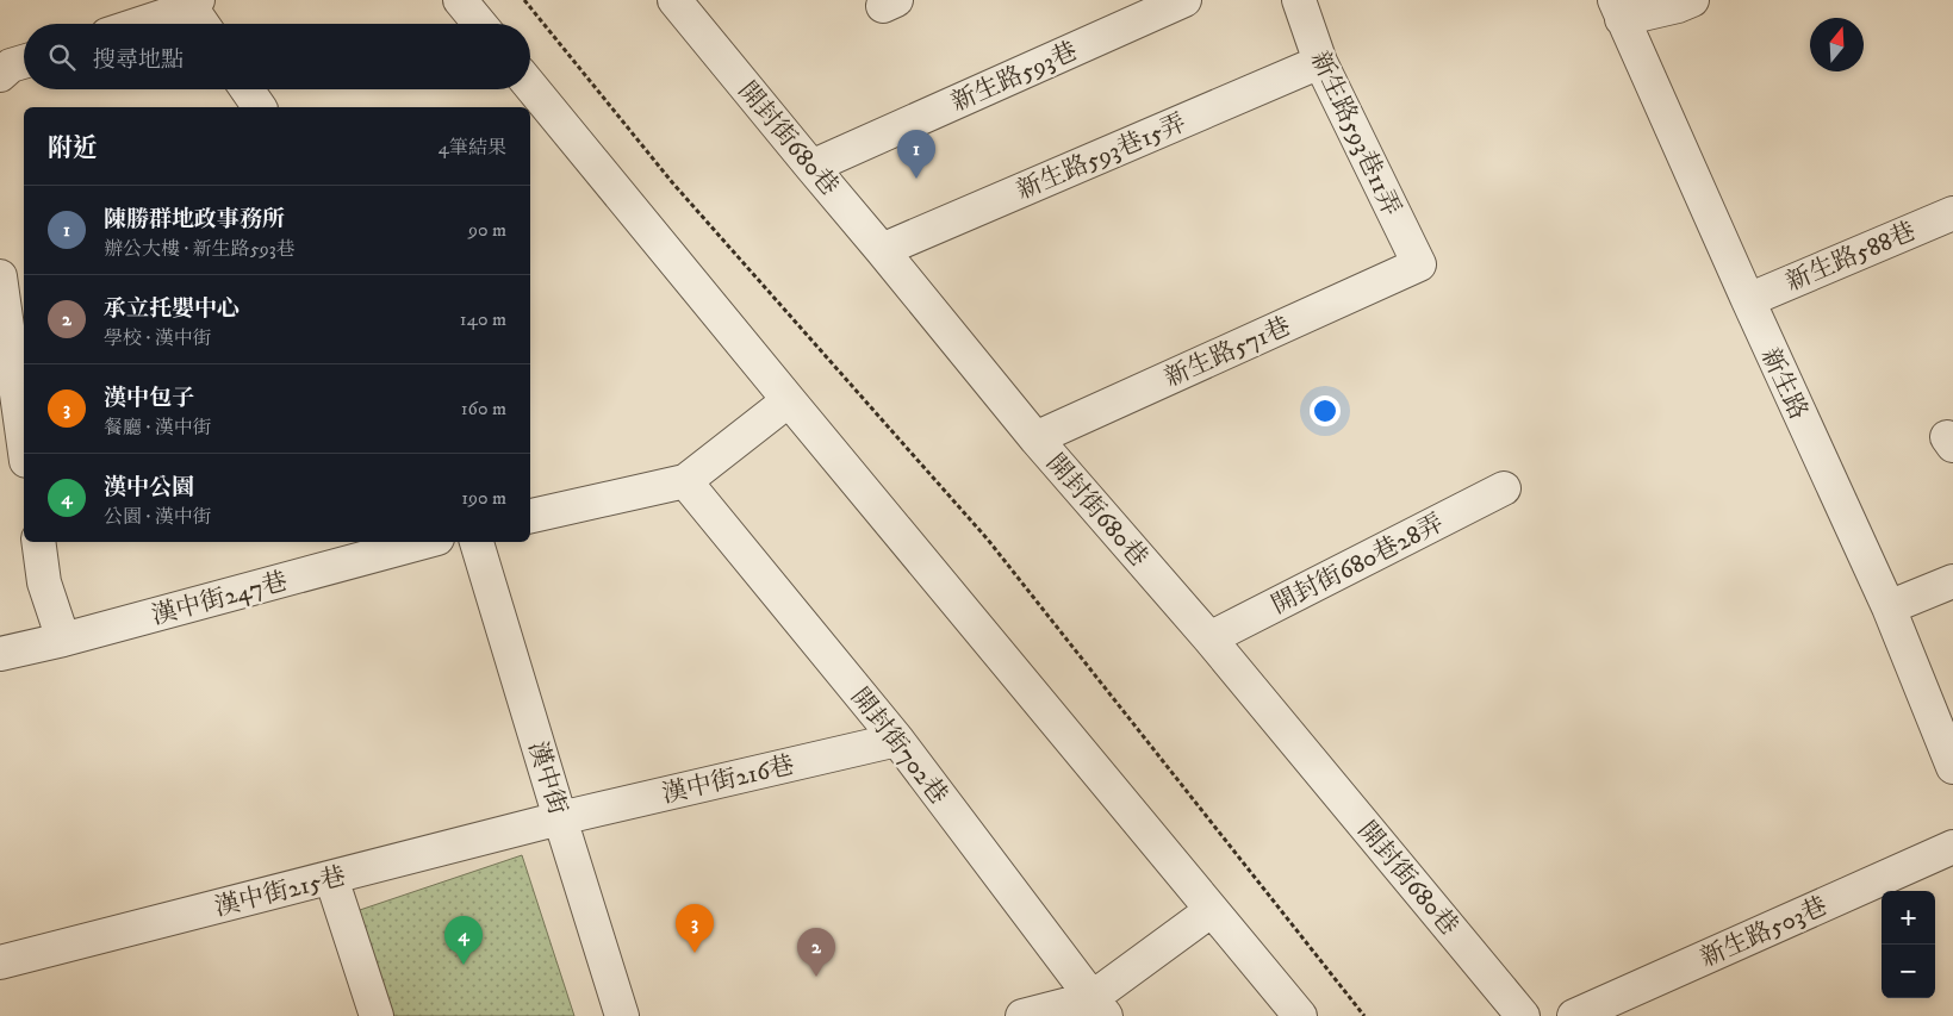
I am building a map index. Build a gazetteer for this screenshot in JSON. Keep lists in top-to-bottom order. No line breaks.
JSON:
{"streets":{"street":["新生路593巷","新生路593巷11弄","開封街680巷","新生路593巷15弄","新生路588巷","新生路571巷","新生路","開封街680巷28弄","漢中街247巷","開封街702巷","漢中街","漢中街216巷","漢中街215巷","新生路503巷"]},"crossings":[["新生路593巷","開封街680巷"],["新生路593巷11弄","新生路593巷15弄"],["新生路593巷11弄","新生路571巷"],["開封街680巷","新生路593巷15弄"],["開封街680巷","新生路571巷"],["開封街680巷","開封街680巷28弄"],["新生路588巷","新生路"],["開封街702巷","漢中街216巷"],["漢中街","漢中街216巷"],["漢中街","漢中街215巷"],["漢中街216巷","漢中街215巷"]],"north":"top","page":{"search":"搜尋地點","heading":["附近","4筆結果"],"pins":["1","3","4","2"],"list":[{"mark":"1","name":"陳勝群地政事務所","note":"辦公大樓 · 新生路593巷","value":"90 m"},{"mark":"2","name":"承立托嬰中心","note":"學校 · 漢中街","value":"140 m"},{"mark":"3","name":"漢中包子","note":"餐廳 · 漢中街","value":"160 m"},{"mark":"4","name":"漢中公園","note":"公園 · 漢中街","value":"190 m"}],"map_buttons":["+","−"]}}
